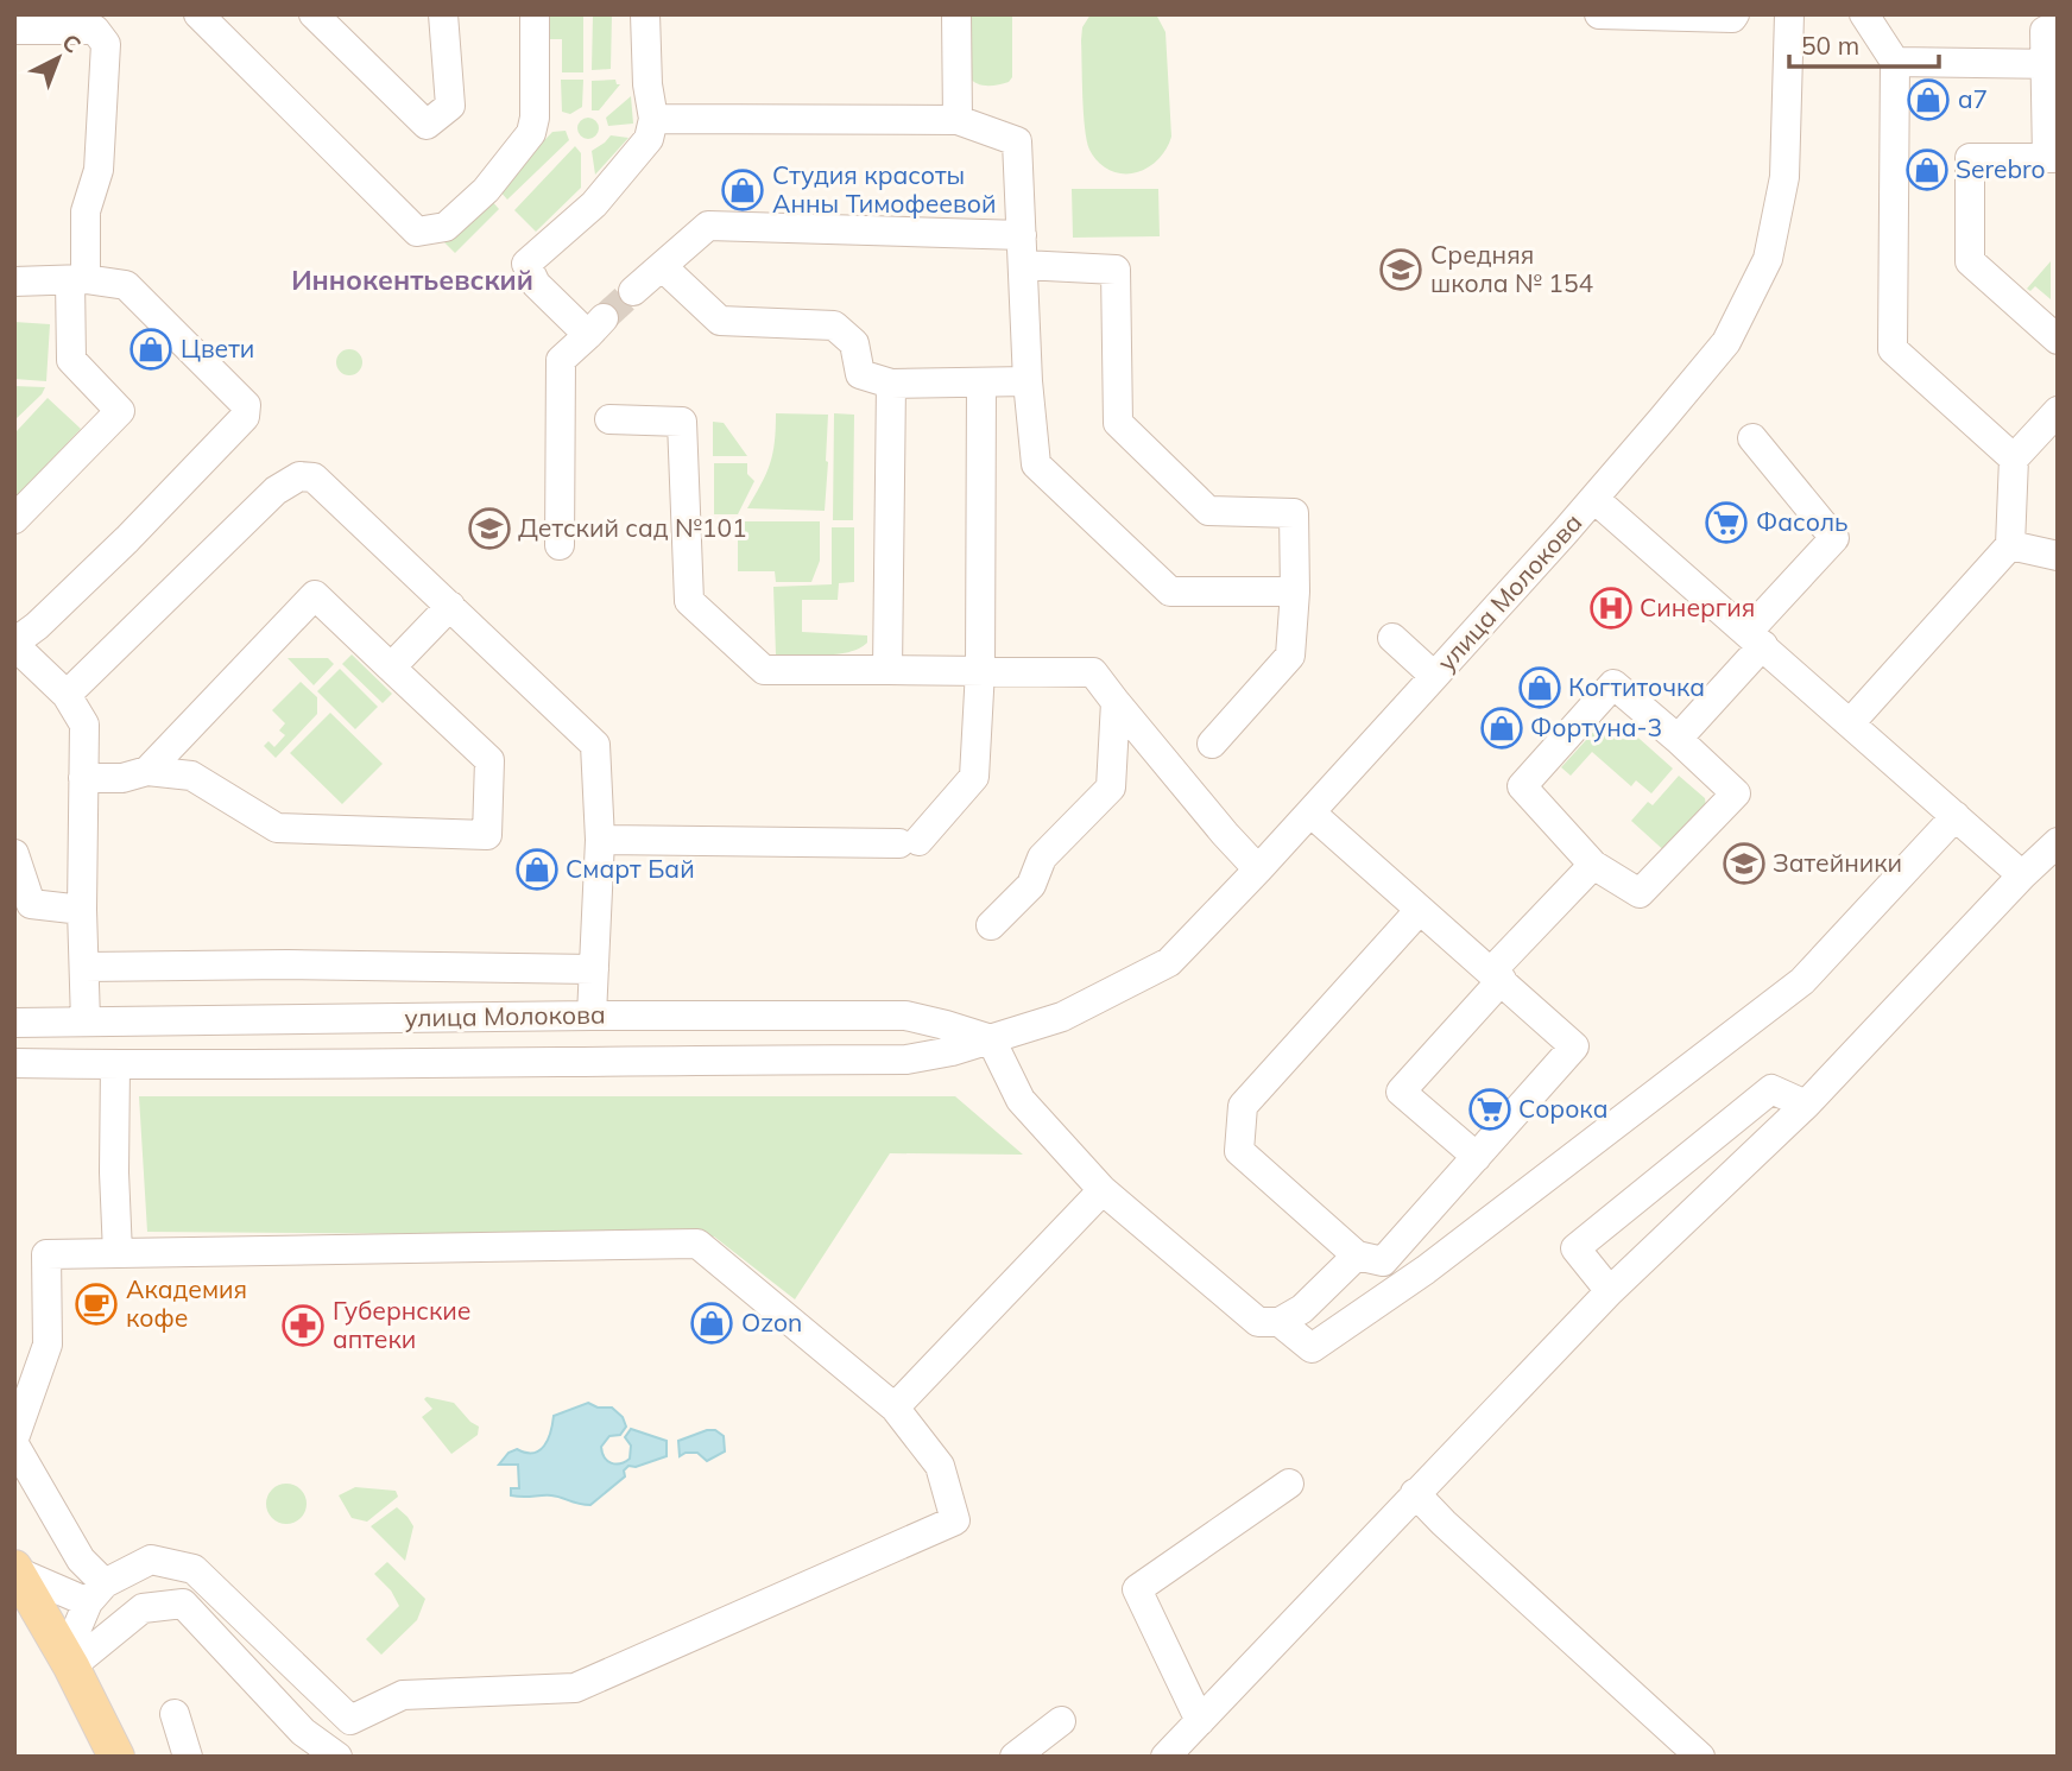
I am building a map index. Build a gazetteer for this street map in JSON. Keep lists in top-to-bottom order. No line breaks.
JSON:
{"streets":{"street":["улица Молокова"]},"districts":["Иннокентьевский"],"places":{"shop":["a7","Serebro","Студия красоты Анны Тимофеевой","Цвети","Когтиточка","Фортуна-3","Смарт Бай","Ozon"],"school or university":["Средняя школа № 154","Детский сад №101","Затейники"],"supermarket":["Фасоль","Сорока"],"hospital":["Синергия"],"cafe":["Академия кофе"],"pharmacy":["Губернские аптеки"]},"scale_bar":"50 m","north":"top right"}
